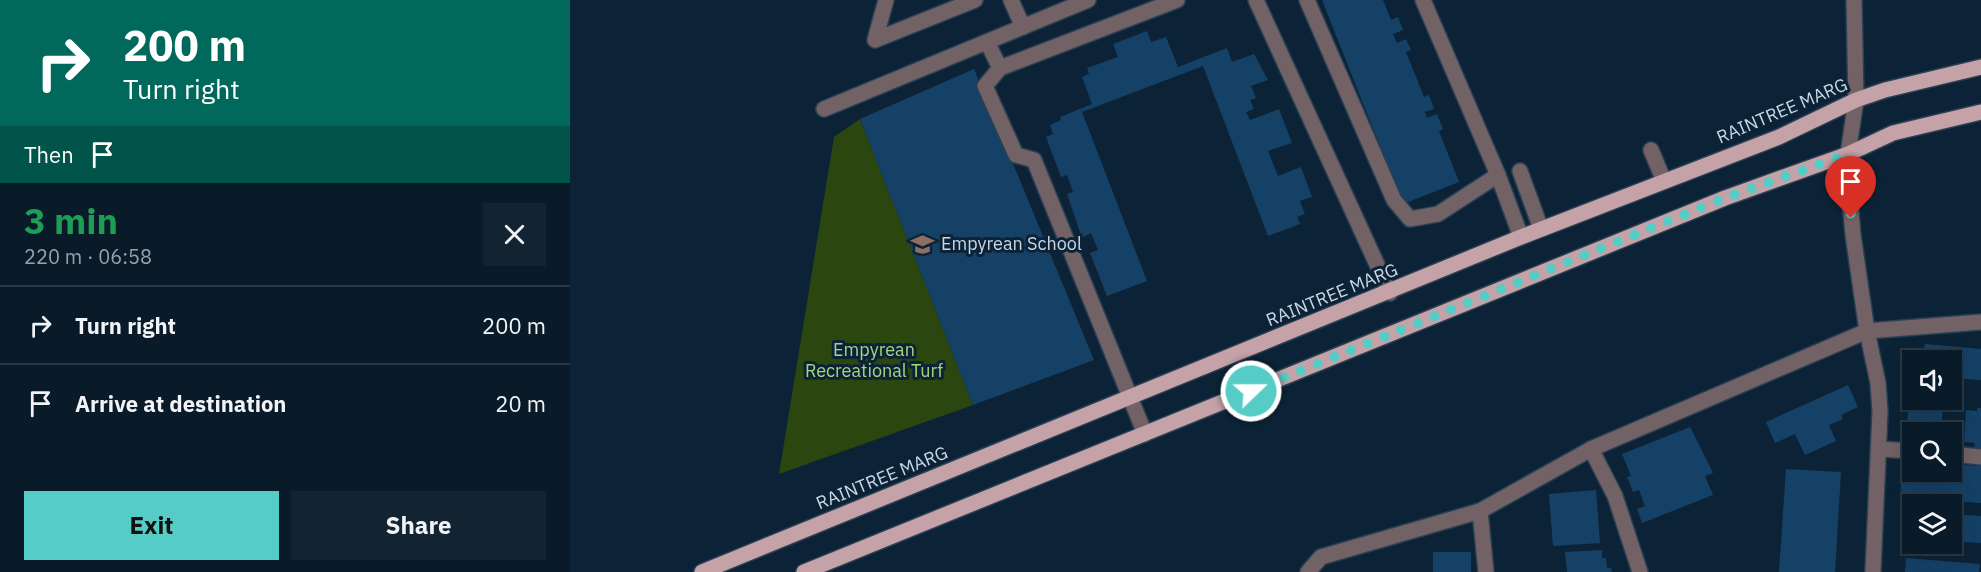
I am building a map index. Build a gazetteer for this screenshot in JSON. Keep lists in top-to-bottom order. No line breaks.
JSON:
{"streets":{"main road":["RAINTREE MARG"]},"parks":["Empyrean Recreational Turf"],"places":{"school or university":["Empyrean School"]},"page":{"turn":["200 m","Turn right"],"then":"Then","heading":["3 min","220 m · 06:58"],"list":[{"name":"Turn right","value":"200 m"},{"name":"Arrive at destination","value":"20 m"}],"buttons":["Exit","Share"]}}
